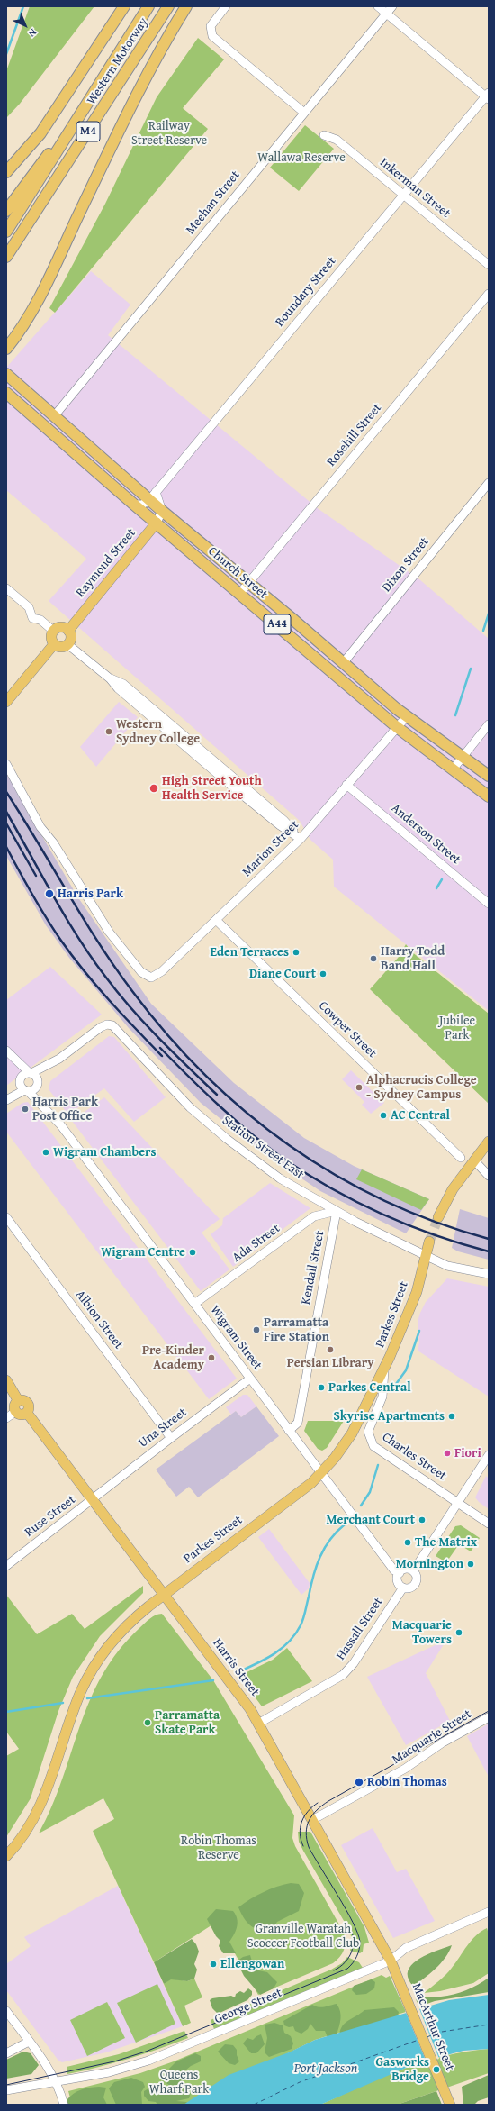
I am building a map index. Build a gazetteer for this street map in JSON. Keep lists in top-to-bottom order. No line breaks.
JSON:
{"streets":{"highway":["Western Motorway","M4","Church Street","A44"],"main road":["Raymond Street","Parkes Street","Harris Street","MacArthur Street"],"street":["Inkerman Street","Meehan Street","Boundary Street","Rosehill Street","Dixon Street","Anderson Street","Marion Street","Cowper Street","Station Street East","Ada Street","Kendall Street","Albion Street","Wigram Street","Una Street","Charles Street","Ruse Street","Hassall Street","Macquarie Street","George Street"]},"crossings":[["Inkerman Street","Boundary Street"],["Meehan Street","Church Street"],["Boundary Street","Church Street"],["Rosehill Street","Church Street"],["Raymond Street","Church Street"],["Dixon Street","Church Street"],["Church Street","Marion Street"],["Anderson Street","Marion Street"],["Marion Street","Cowper Street"],["Station Street East","Ada Street"],["Station Street East","Kendall Street"],["Station Street East","Parkes Street"],["Ada Street","Kendall Street"],["Ada Street","Wigram Street"],["Kendall Street","Wigram Street"],["Parkes Street","Wigram Street"],["Parkes Street","Charles Street"],["Parkes Street","Harris Street"],["Albion Street","Una Street"],["Wigram Street","Una Street"],["Wigram Street","Hassall Street"],["Una Street","Ruse Street"],["Una Street","Harris Street"],["Ruse Street","Harris Street"],["Hassall Street","Harris Street"],["Harris Street","Macquarie Street"],["Harris Street","George Street"],["Harris Street","MacArthur Street"],["George Street","MacArthur Street"]],"water":["Port Jackson"],"parks":["Railway Street Reserve","Wallawa Reserve","Jubilee Park","Robin Thomas Reserve","Granville Waratah Scoccer Football Club","Queens Wharf Park"],"places":["Western Sydney College","High Street Youth Health Service","Harris Park","Eden Terraces","Harry Todd Band Hall","Diane Court","Alphacrucis College - Sydney Campus","Harris Park Post Office","AC Central","Wigram Chambers","Wigram Centre","Parramatta Fire Station","Persian Library","Pre-Kinder Academy","Parkes Central","Skyrise Apartments","Fiori","Merchant Court","The Matrix","Mornington","Macquarie Towers","Parramatta Skate Park","Robin Thomas","Ellengowan","Gasworks Bridge"],"north":"bottom right"}
